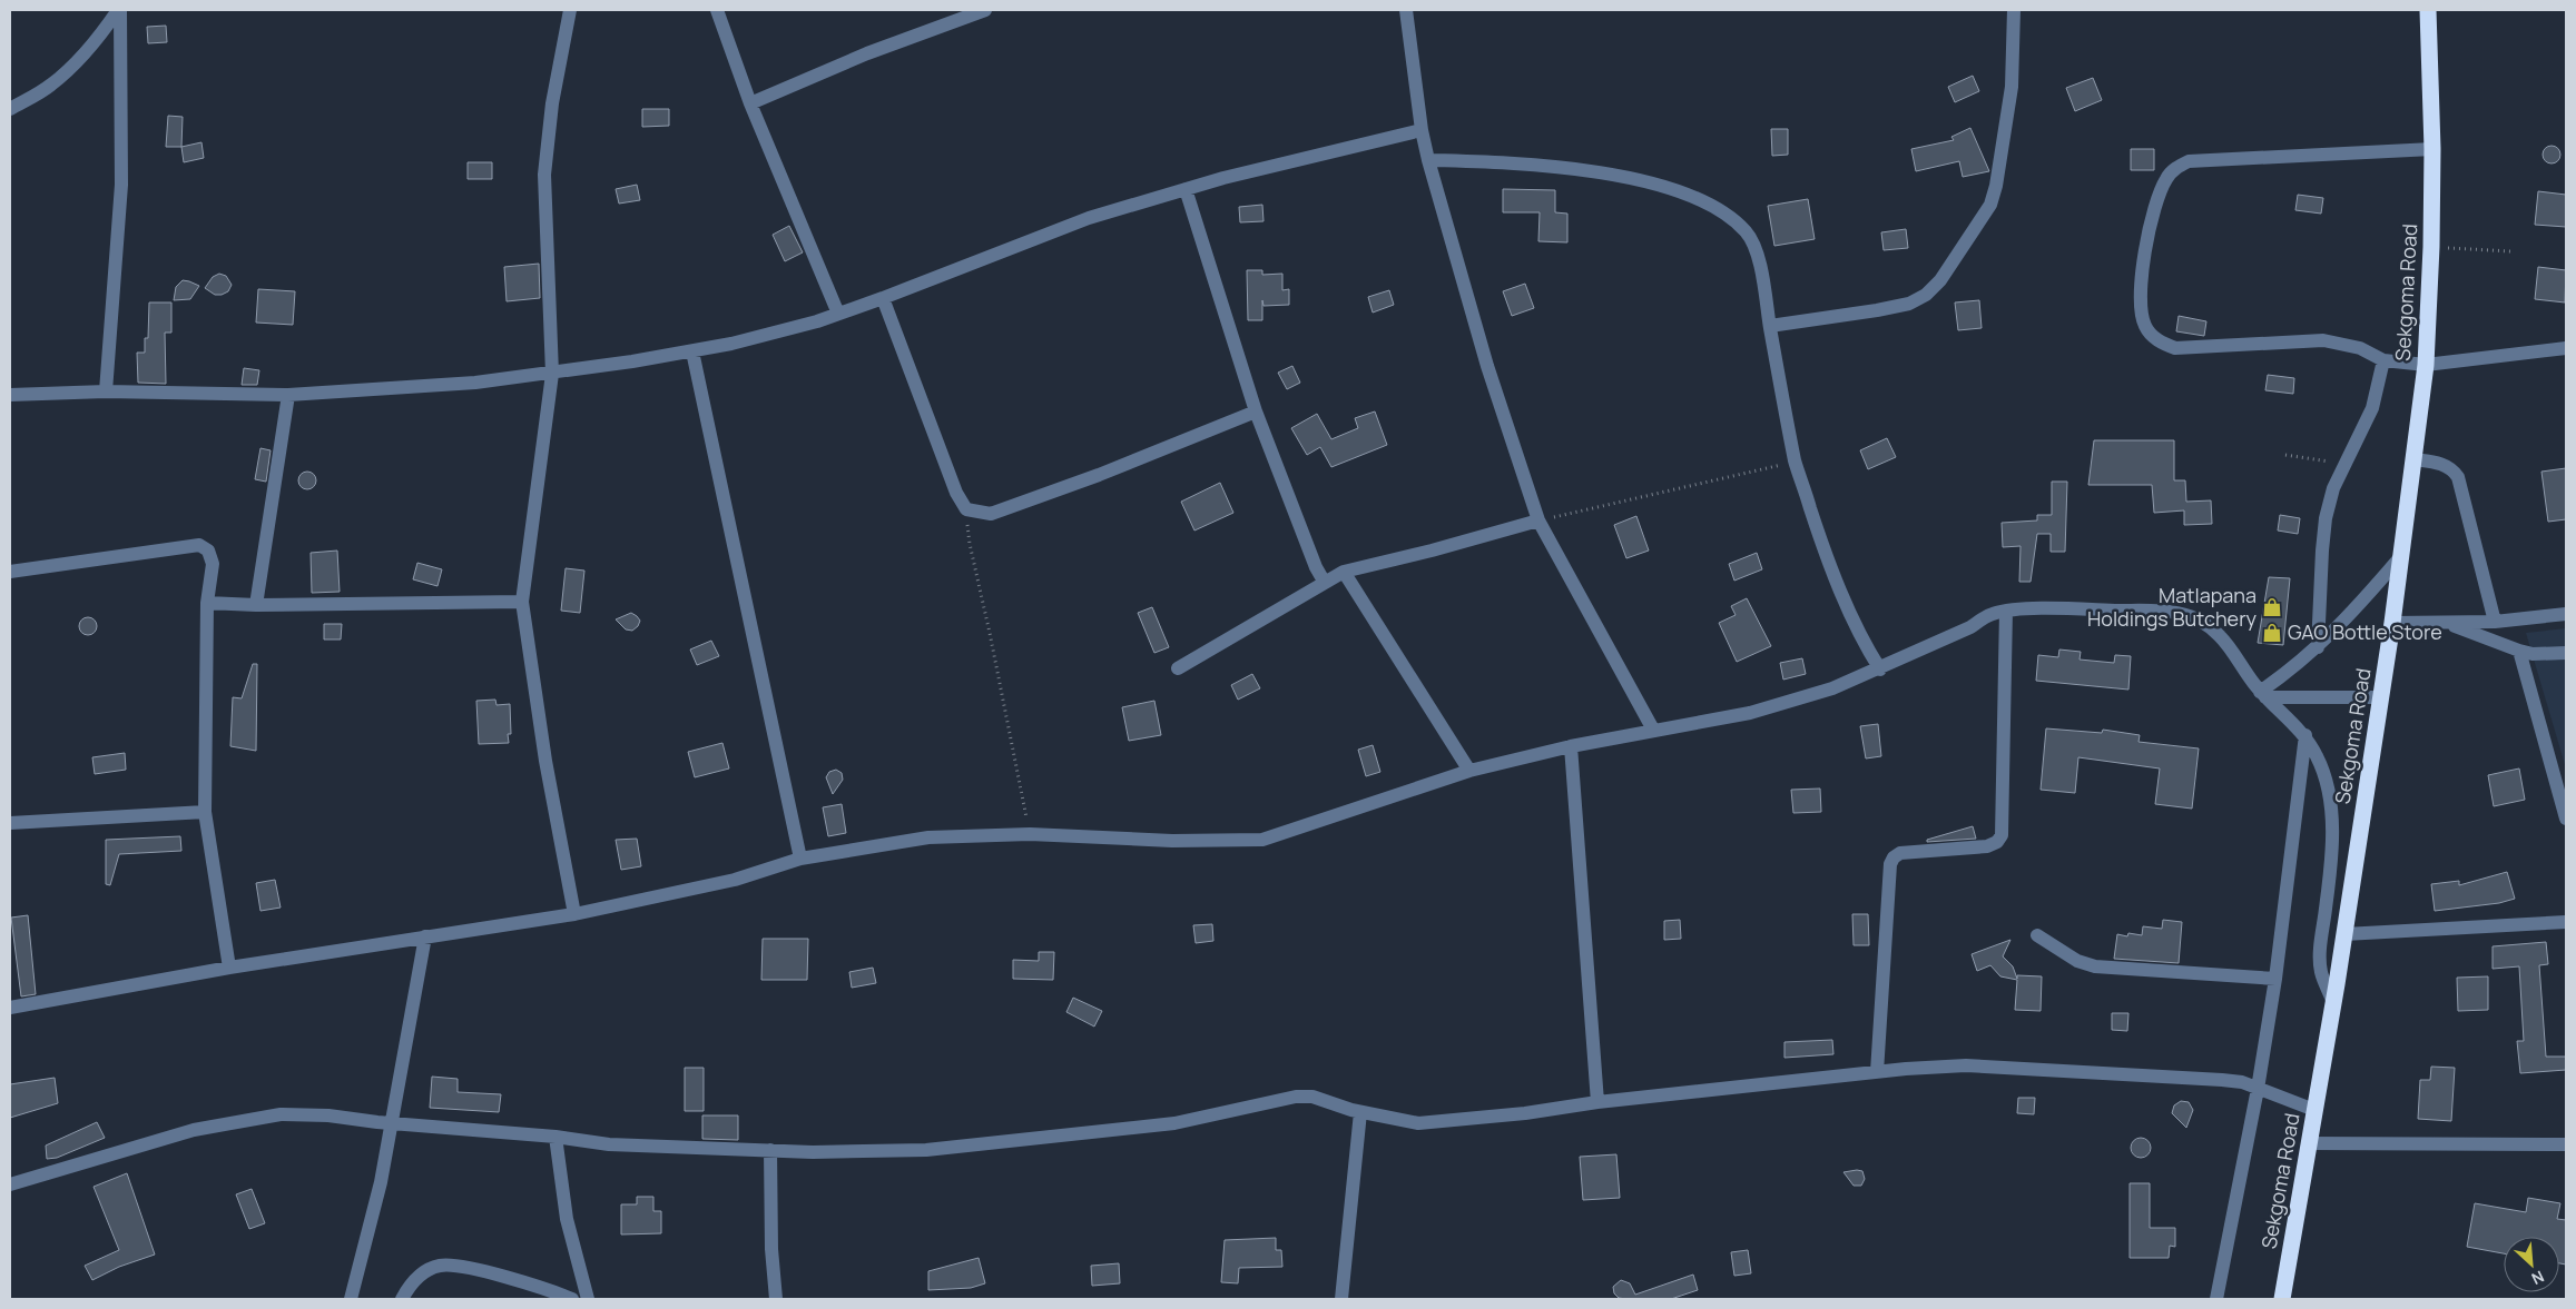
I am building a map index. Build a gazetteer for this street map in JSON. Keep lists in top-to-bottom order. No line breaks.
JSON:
{"streets":{"highway":["Sekgoma Road"]},"places":{"shop":["Matlapana Holdings Butchery","GAO Bottle Store"]},"north":"bottom right"}
